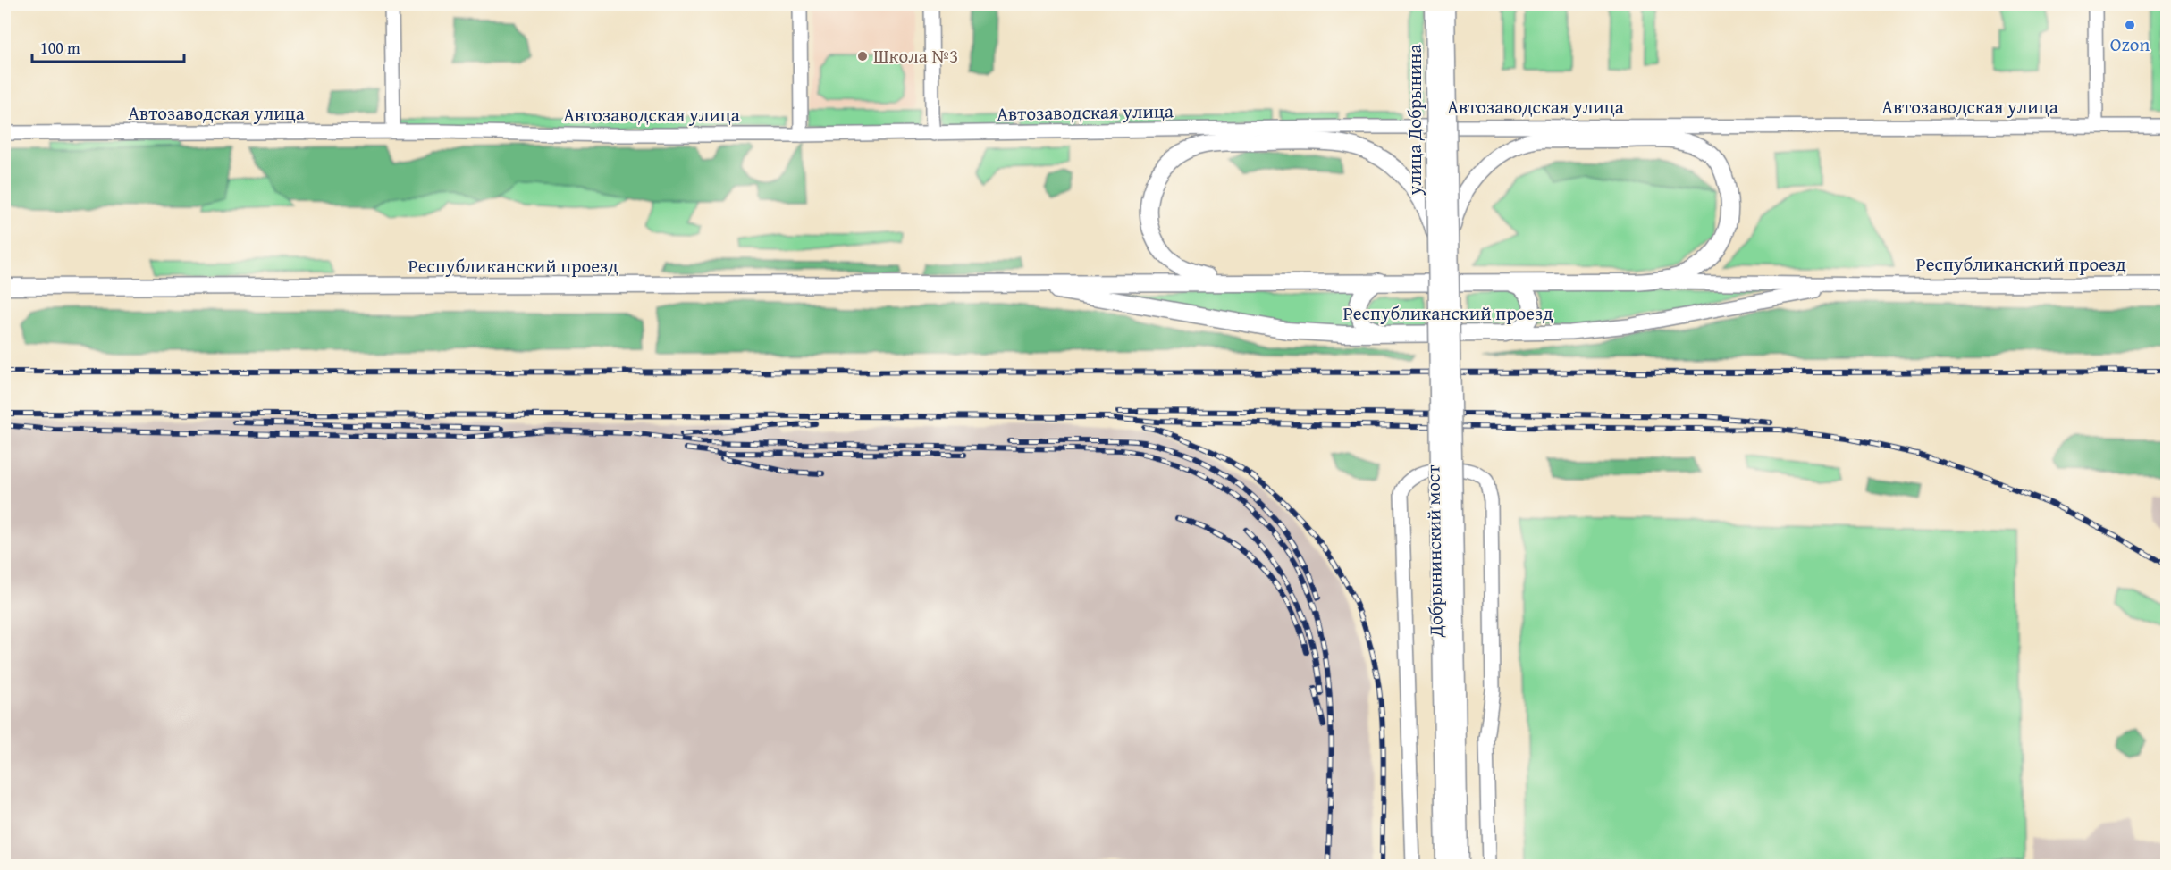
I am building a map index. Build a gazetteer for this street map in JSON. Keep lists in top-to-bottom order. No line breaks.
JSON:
{"streets":{"main road":["улица Добрынина","Республиканский проезд","Добрынинский мост"],"street":["Автозаводская улица"]},"crossings":[["улица Добрынина","Добрынинский мост"]],"places":["Ozon","Школа №3"],"scale_bar":"100 m"}
